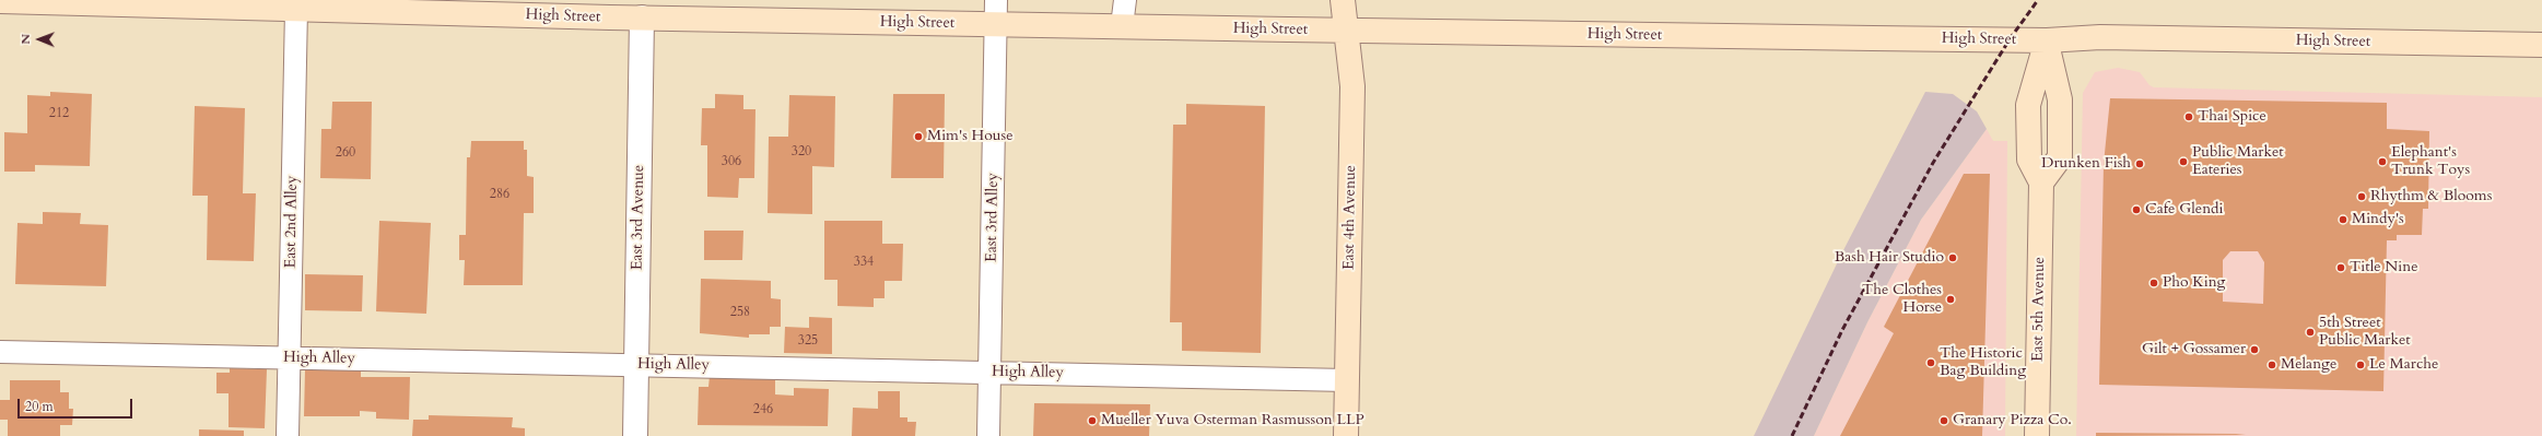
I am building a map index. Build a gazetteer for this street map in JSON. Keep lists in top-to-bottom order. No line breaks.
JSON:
{"streets":{"street":["High Street","East 3rd Avenue","East 4th Avenue","East 5th Avenue"],"lane":["East 3rd Alley","East 2nd Alley","High Alley"]},"crossings":[["High Street","East 3rd Avenue"],["High Street","East 3rd Alley"],["High Street","East 4th Avenue"],["High Street","East 2nd Alley"],["High Street","East 5th Avenue"],["East 3rd Avenue","High Alley"],["East 3rd Alley","High Alley"],["East 4th Avenue","High Alley"],["East 2nd Alley","High Alley"]],"places":["Thai Spice","Mim's House","Public Market Eateries","Elephant's Trunk Toys","Drunken Fish","Rhythm & Blooms","Cafe Glendi","Mindy's","Bash Hair Studio","Title Nine","Pho King","The Clothes Horse","5th Street Public Market","Gilt + Gossamer","The Historic Bag Building","Melange","Le Marche","Mueller Yuva Osterman Rasmusson LLP","Granary Pizza Co."],"house_numbers":["212","320","260","306","286","334","258","325","246"],"scale_bar":"20 m","north":"left"}
